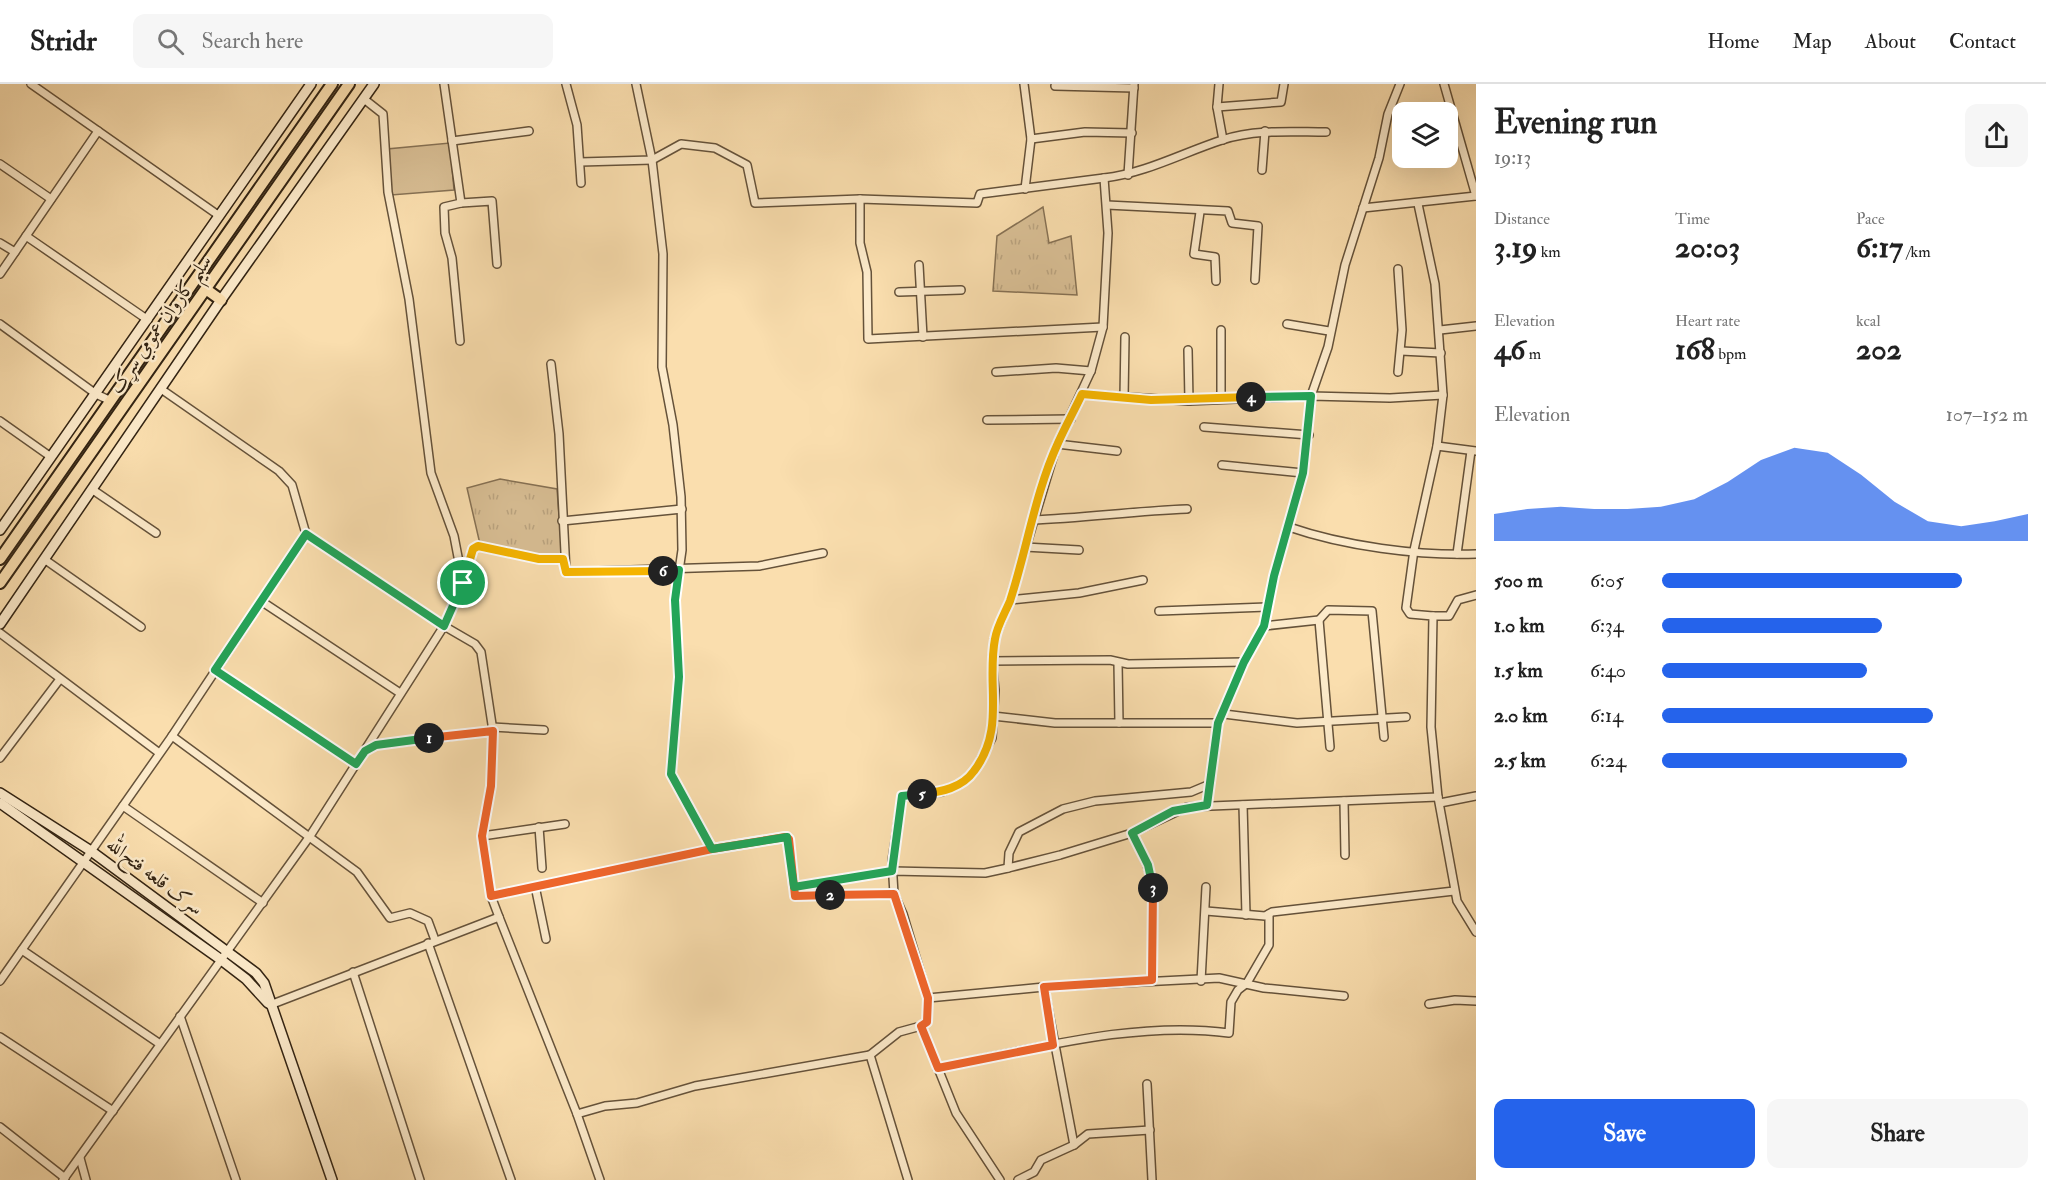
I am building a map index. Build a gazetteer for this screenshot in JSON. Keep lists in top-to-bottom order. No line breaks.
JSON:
{"streets":{"main road":["سلیم کاروان عمومي سړک"],"street":["سرک قلعه فتح‌الله"]},"page":{"header":"Stridr","search":"Search here","nav":["Home","Map","About","Contact"],"heading":["Evening run","19:13"],"stats":[["Distance","3.19 km"],["Time","20:03"],["Pace","6:17 /km"],["Elevation","46 m"],["Heart rate","168 bpm"],["kcal","202"]],"pins":["4","6","1","5","3","2"],"chart":["Elevation","107–152 m"],"list":[{"name":"500 m","note":"6:05"},{"name":"1.0 km","note":"6:34"},{"name":"1.5 km","note":"6:40"},{"name":"2.0 km","note":"6:14"},{"name":"2.5 km","note":"6:24"}],"buttons":["Save","Share"]}}
